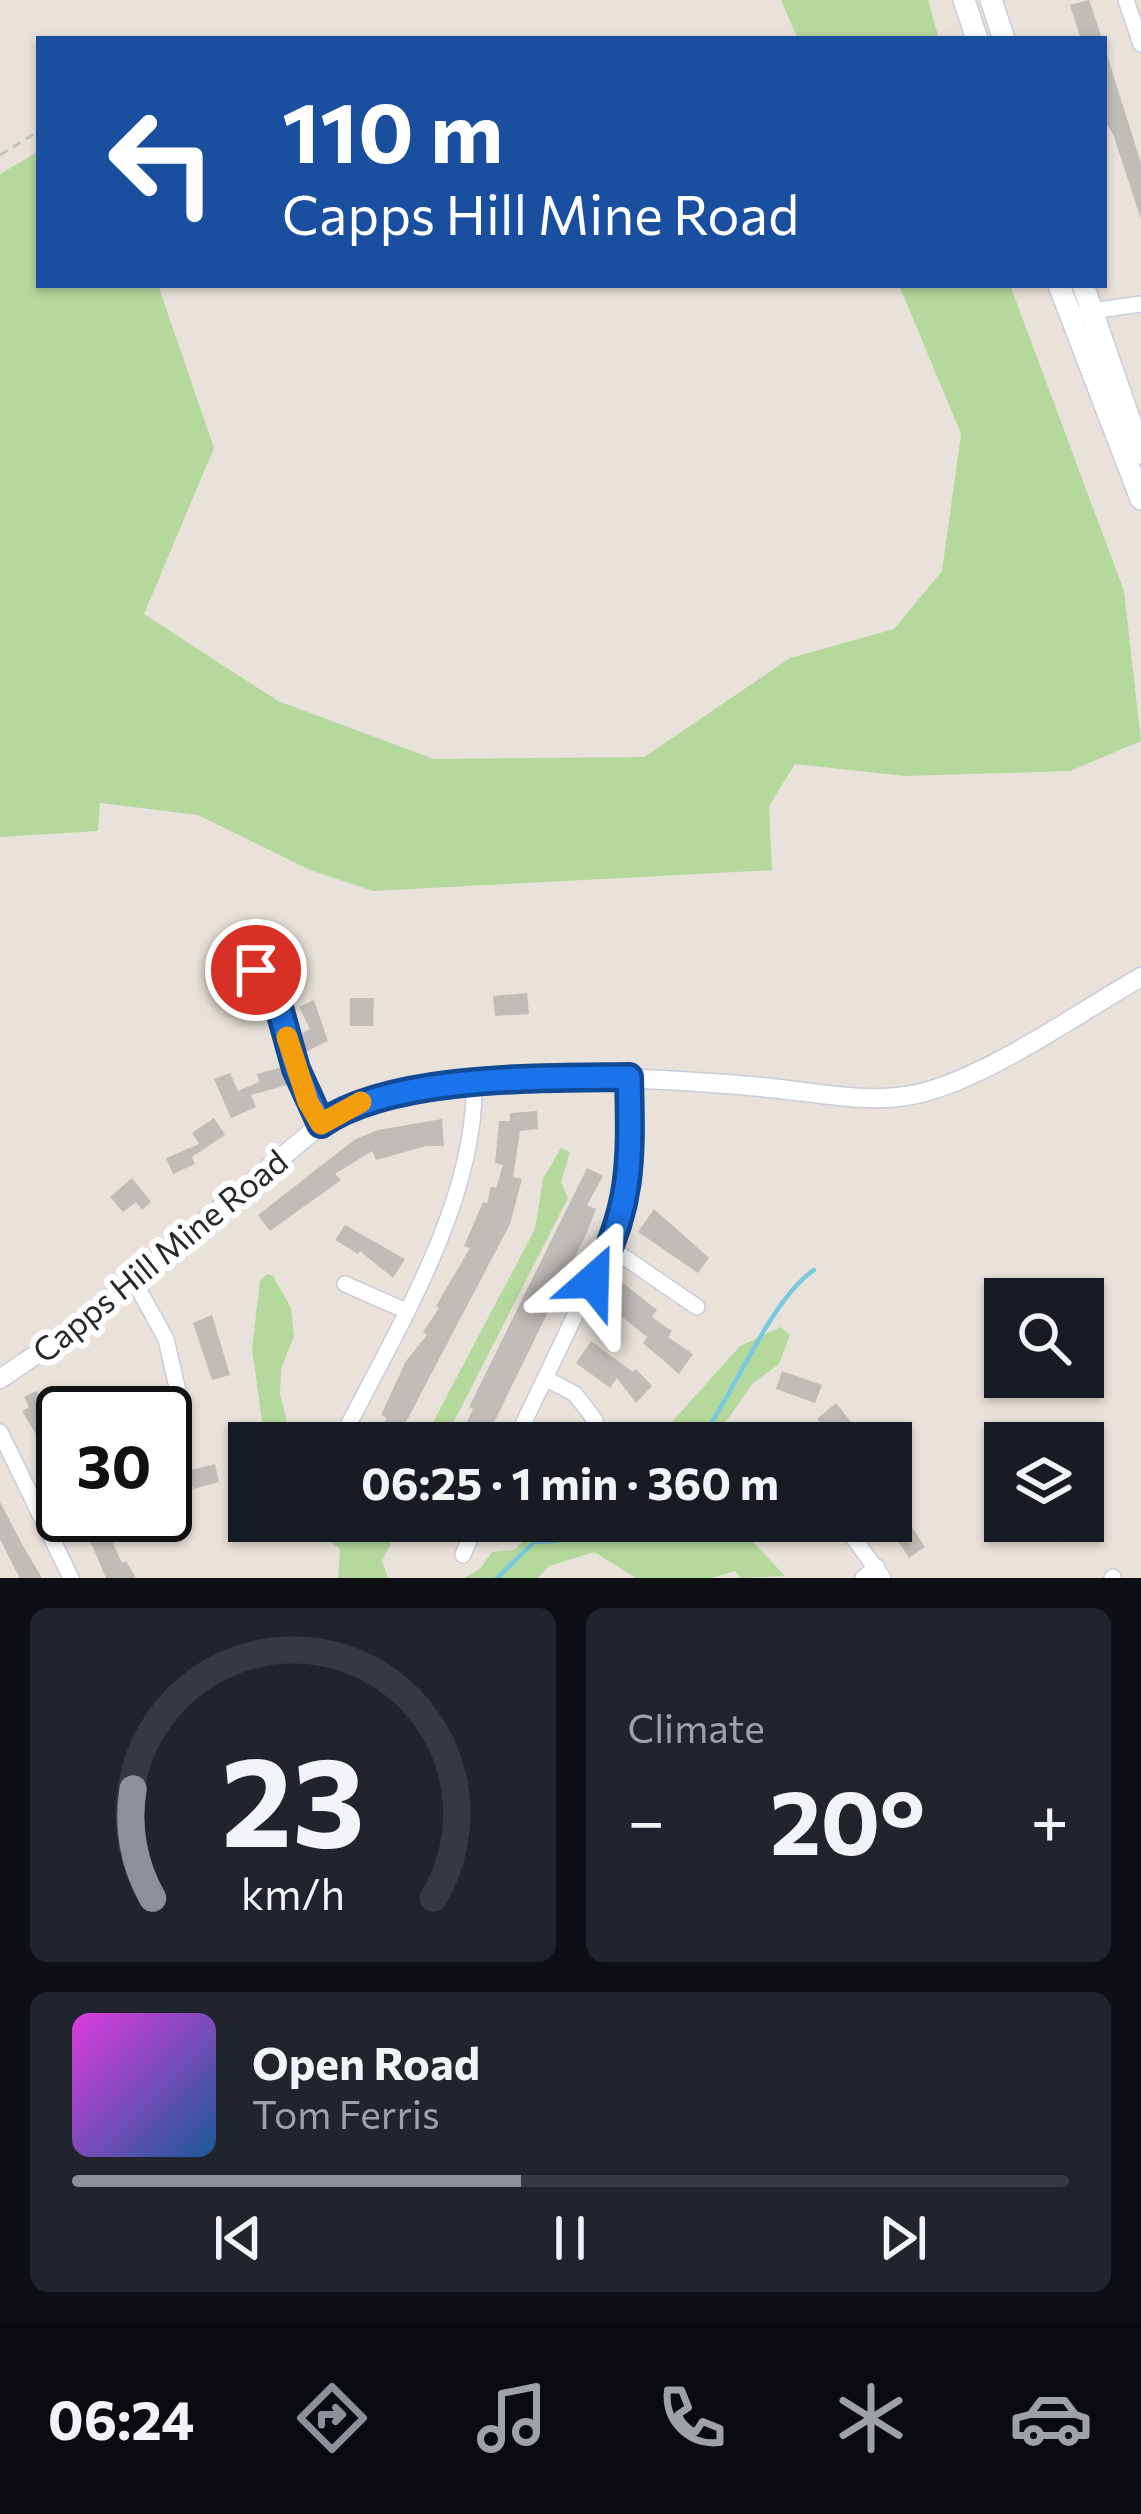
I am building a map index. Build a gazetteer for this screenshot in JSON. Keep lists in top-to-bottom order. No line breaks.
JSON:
{"streets":{"street":["Capps Hill Mine Road"]},"page":{"turn":["110 m","Capps Hill Mine Road"],"limit":"30","trip":"06:25 · 1 min · 360 m","tile":"Climate","heat":["−","20°","+"],"song":["Open Road","Tom Ferris"],"tabs":"06:24","gauge":["23","km/h"]}}
